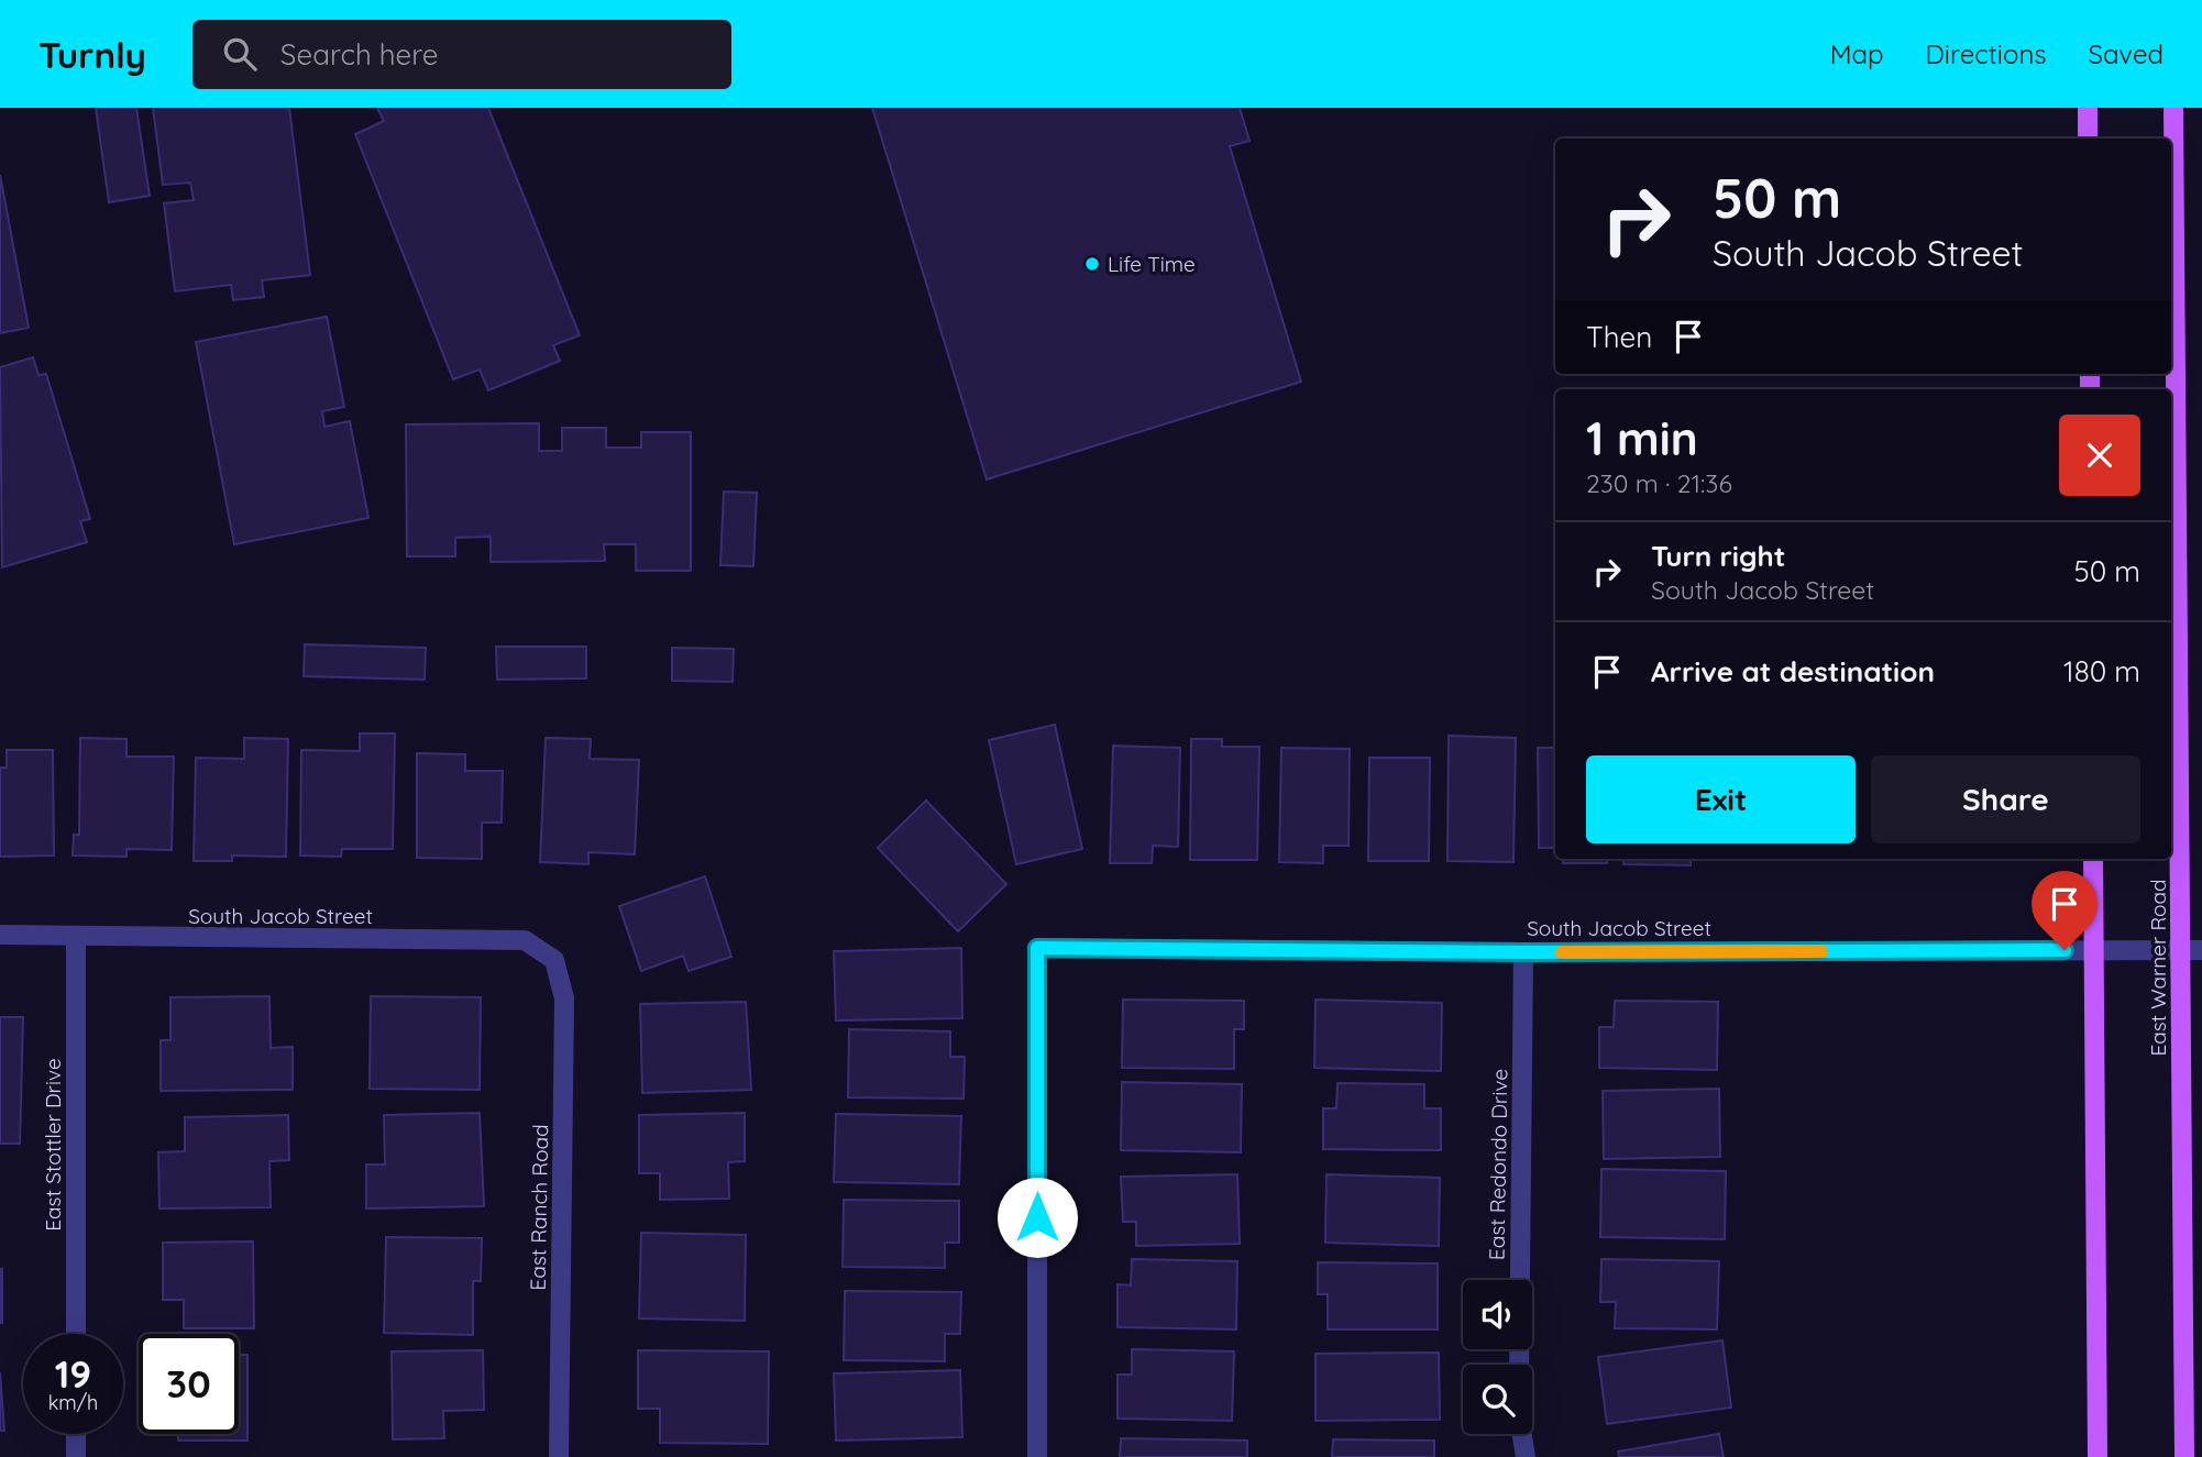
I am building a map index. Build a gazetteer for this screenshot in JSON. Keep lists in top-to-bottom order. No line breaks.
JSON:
{"streets":{"main road":["East Warner Road"],"street":["South Jacob Street","East Stottler Drive","East Redondo Drive","East Ranch Road"]},"crossings":[["South Jacob Street","East Warner Road"],["South Jacob Street","East Stottler Drive"],["South Jacob Street","East Redondo Drive"],["South Jacob Street","East Ranch Road"]],"places":["Life Time"],"page":{"header":"Turnly","search":"Search here","nav":["Map","Directions","Saved"],"turn":["50 m","South Jacob Street"],"then":"Then","heading":["1 min","230 m · 21:36"],"list":[{"name":"Turn right","note":"South Jacob Street","value":"50 m"},{"name":"Arrive at destination","value":"180 m"}],"buttons":["Exit","Share"],"speed":"19 km/h","limit":"30"}}
